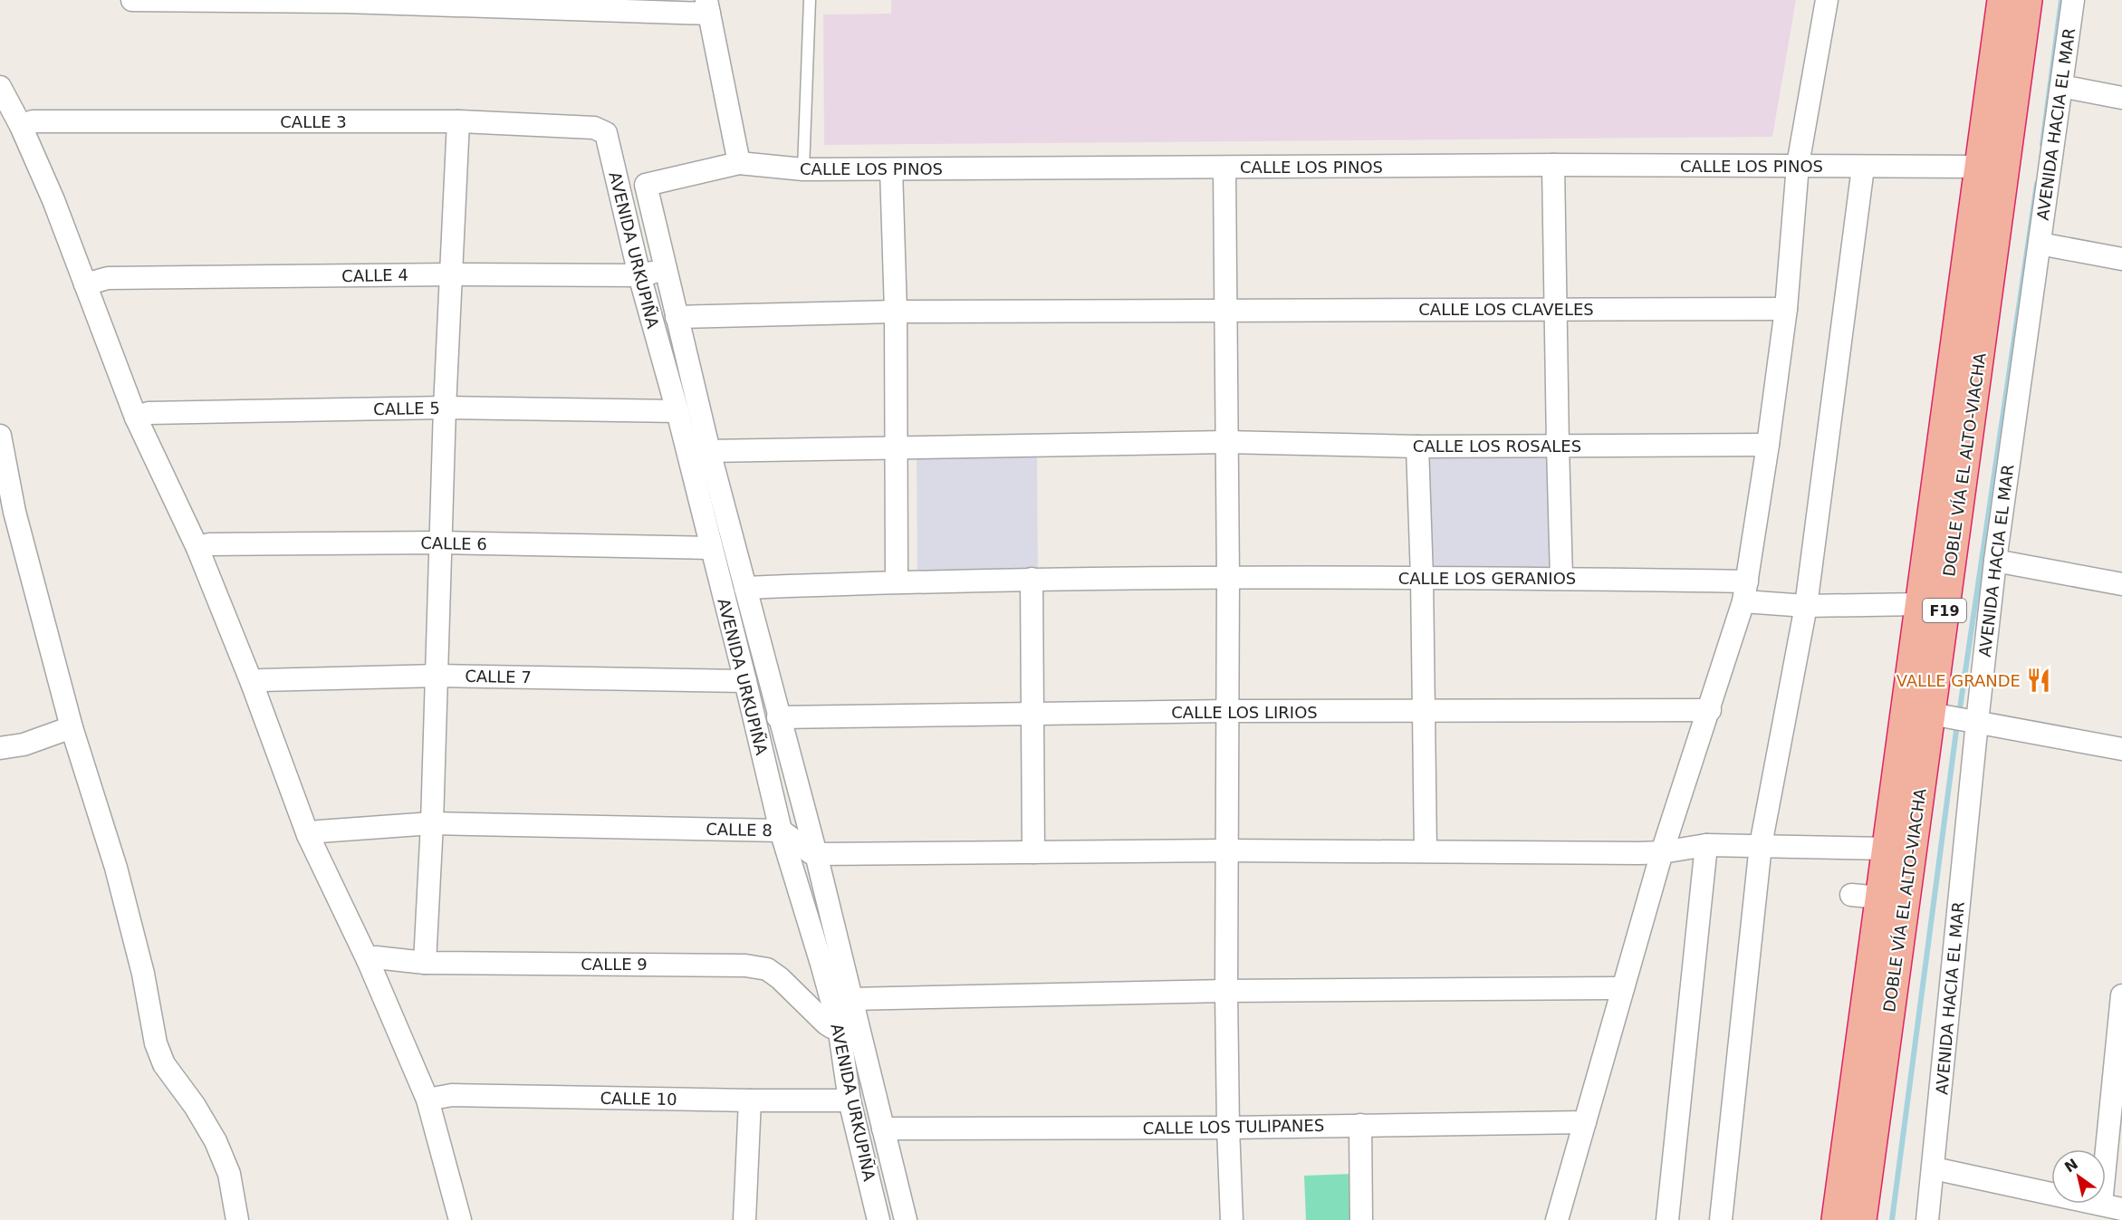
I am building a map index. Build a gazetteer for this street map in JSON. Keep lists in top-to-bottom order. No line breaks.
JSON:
{"streets":{"highway":["DOBLE VÍA EL ALTO-VIACHA","F19"],"street":["CALLE 3","AVENIDA HACIA EL MAR","CALLE LOS PINOS","AVENIDA URKUPIÑA","CALLE 4","CALLE LOS CLAVELES","CALLE 5","CALLE LOS ROSALES","CALLE 6","CALLE LOS GERANIOS","CALLE 7","CALLE LOS LIRIOS","CALLE 8","CALLE 9","CALLE 10","CALLE LOS TULIPANES"]},"crossings":[["CALLE 3","AVENIDA URKUPIÑA"],["AVENIDA HACIA EL MAR","DOBLE VÍA EL ALTO-VIACHA"],["CALLE LOS PINOS","CALLE 4"],["CALLE LOS PINOS","DOBLE VÍA EL ALTO-VIACHA"],["AVENIDA URKUPIÑA","CALLE 4"],["AVENIDA URKUPIÑA","CALLE 5"],["AVENIDA URKUPIÑA","CALLE 6"],["AVENIDA URKUPIÑA","CALLE 7"],["AVENIDA URKUPIÑA","CALLE 8"],["AVENIDA URKUPIÑA","CALLE 9"],["AVENIDA URKUPIÑA","CALLE 10"],["DOBLE VÍA EL ALTO-VIACHA","CALLE LOS GERANIOS"]],"places":{"restaurant":["VALLE GRANDE"]},"north":"top left"}
